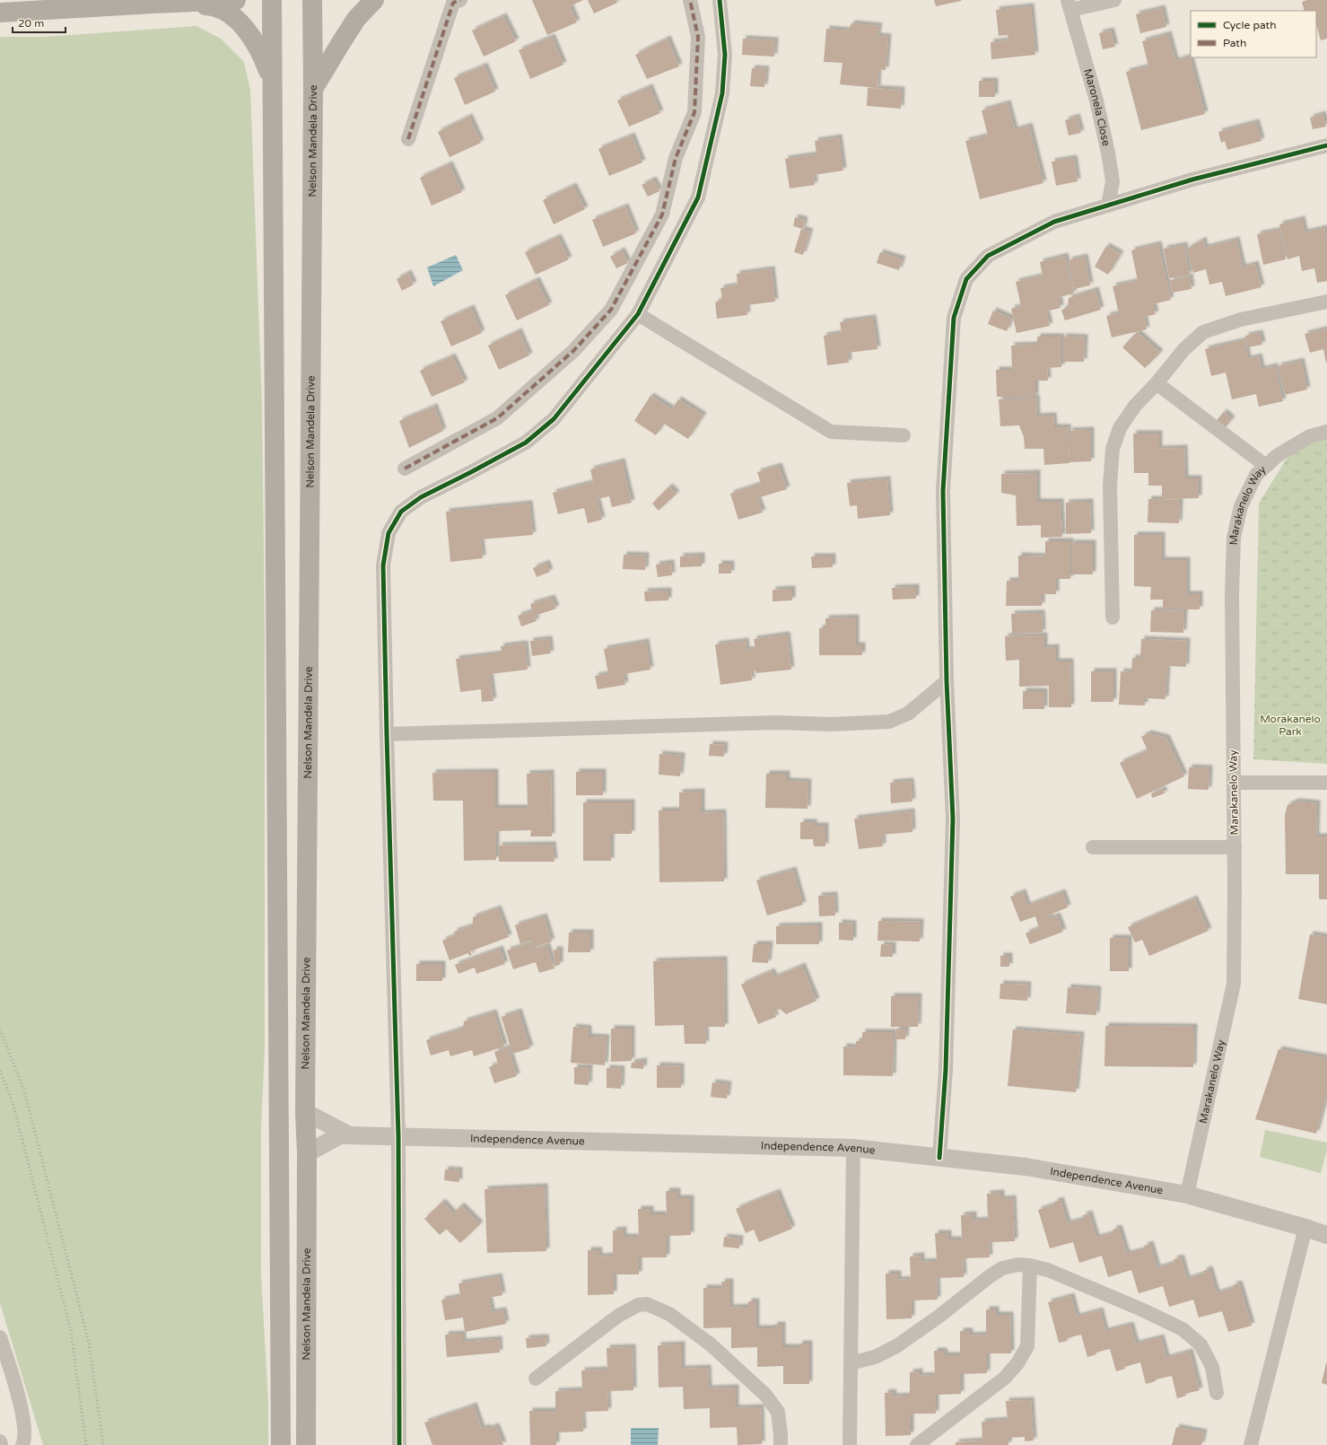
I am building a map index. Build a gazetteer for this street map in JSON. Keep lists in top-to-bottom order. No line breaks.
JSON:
{"streets":{"main road":["Nelson Mandela Drive"],"street":["Maronela Close","Marakanelo Way","Independence Avenue"]},"crossings":[["Nelson Mandela Drive","Independence Avenue"],["Marakanelo Way","Independence Avenue"]],"parks":["Morakanelo Park"],"legend":["Cycle path","Path"],"scale_bar":"20 m"}
